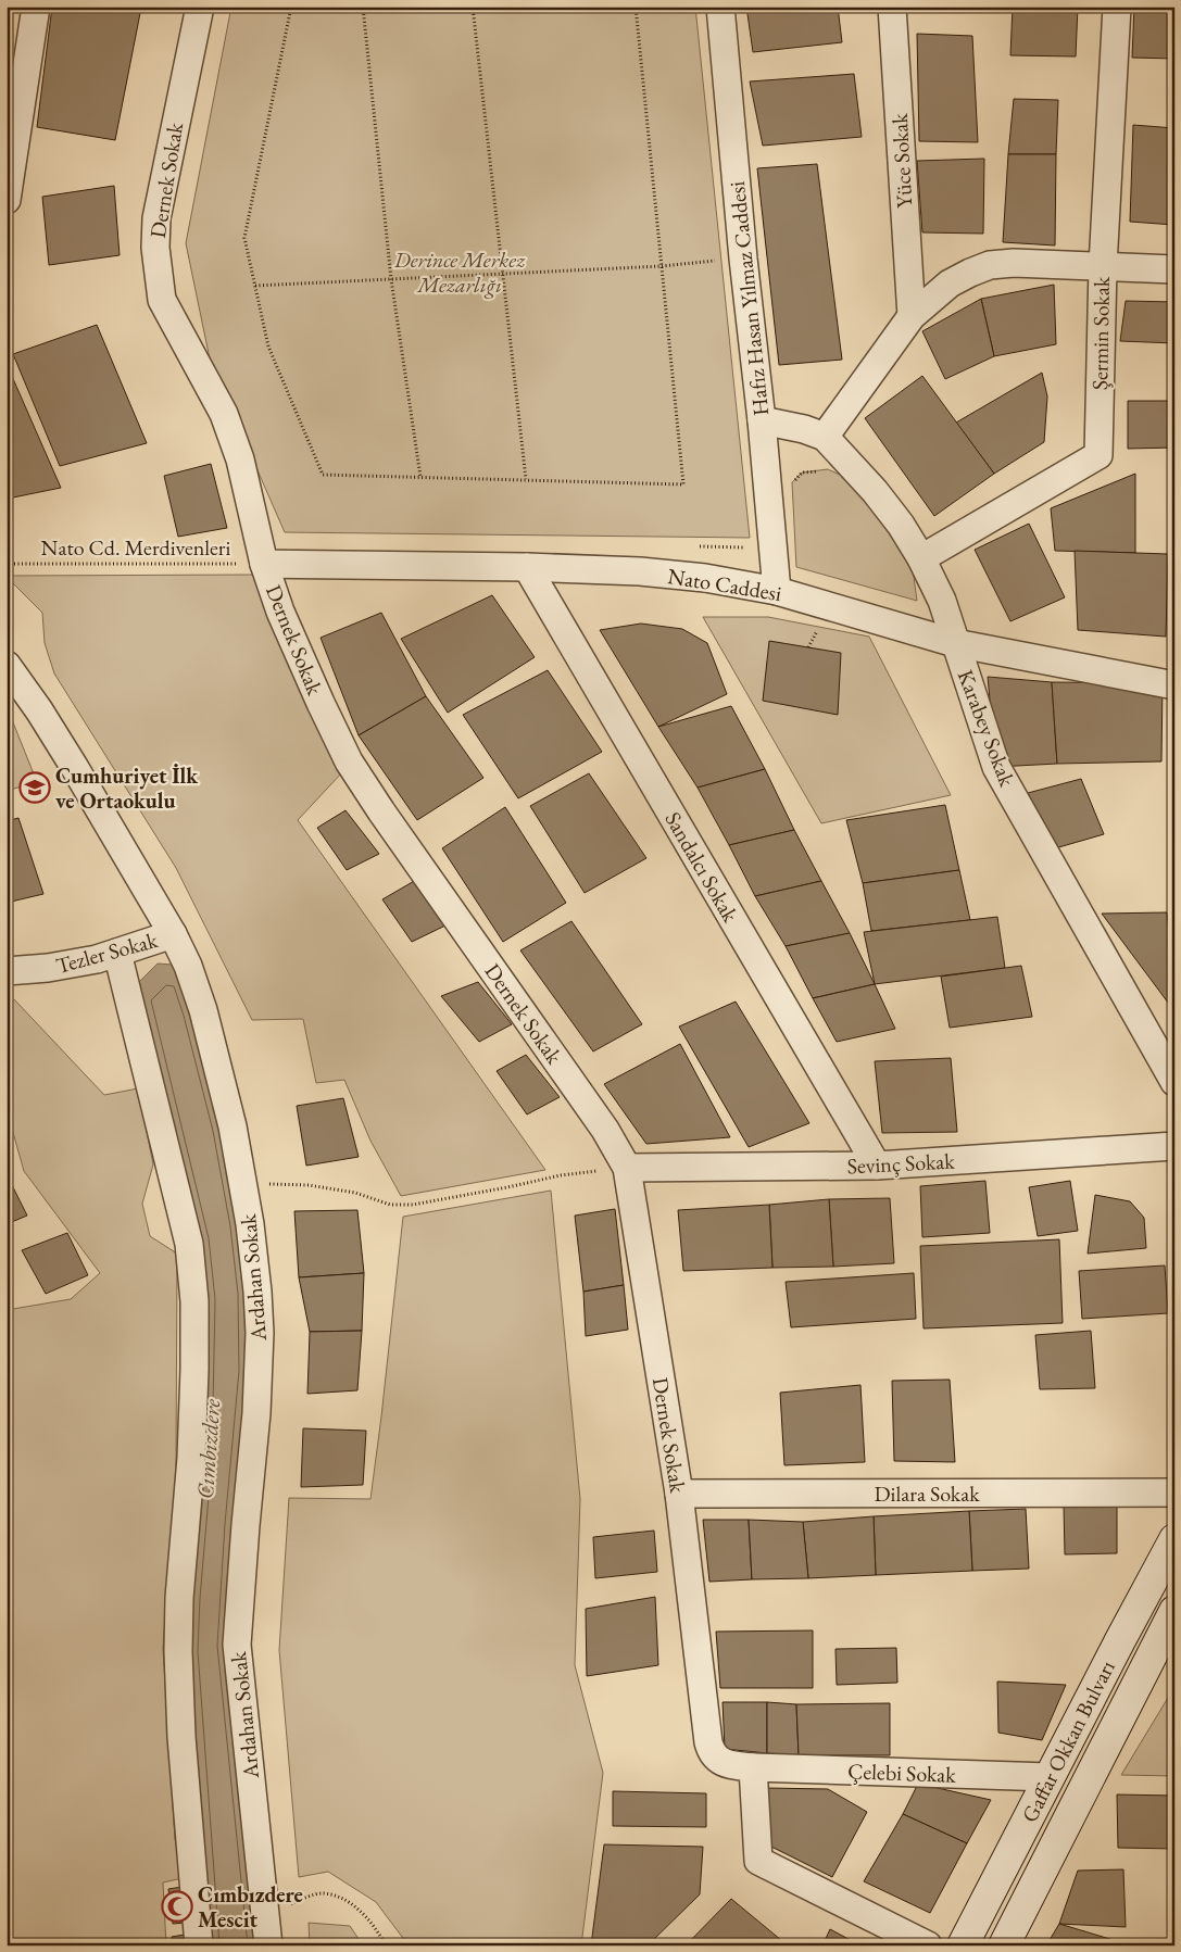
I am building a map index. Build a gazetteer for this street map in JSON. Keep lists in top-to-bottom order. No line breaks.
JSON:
{"streets":{"main road":["Gaffar Okkan Bulvarı"],"street":["Yüce Sokak","Dernek Sokak","Hafız Hasan Yılmaz Caddesi","Şermin Sokak","Nato Caddesi","Karabey Sokak","Sandalcı Sokak","Tezler Sokak","Sevinç Sokak","Ardahan Sokak","Dilara Sokak","Çelebi Sokak"],"path":["Nato Cd. Merdivenleri"]},"crossings":[["Dernek Sokak","Nato Cd. Merdivenleri"],["Dernek Sokak","Nato Caddesi"],["Dernek Sokak","Sevinç Sokak"],["Dernek Sokak","Dilara Sokak"],["Dernek Sokak","Çelebi Sokak"],["Hafız Hasan Yılmaz Caddesi","Nato Caddesi"],["Şermin Sokak","Karabey Sokak"],["Nato Cd. Merdivenleri","Nato Caddesi"],["Nato Caddesi","Karabey Sokak"],["Nato Caddesi","Sandalcı Sokak"],["Sandalcı Sokak","Sevinç Sokak"],["Tezler Sokak","Ardahan Sokak"],["Gaffar Okkan Bulvarı","Çelebi Sokak"]],"water":["Cımbızdere"],"parks":["Derince Merkez Mezarlığı"],"places":{"school or university":["Cumhuriyet İlk ve Ortaokulu"],"mosque":["Cımbızdere Mescit"]}}
